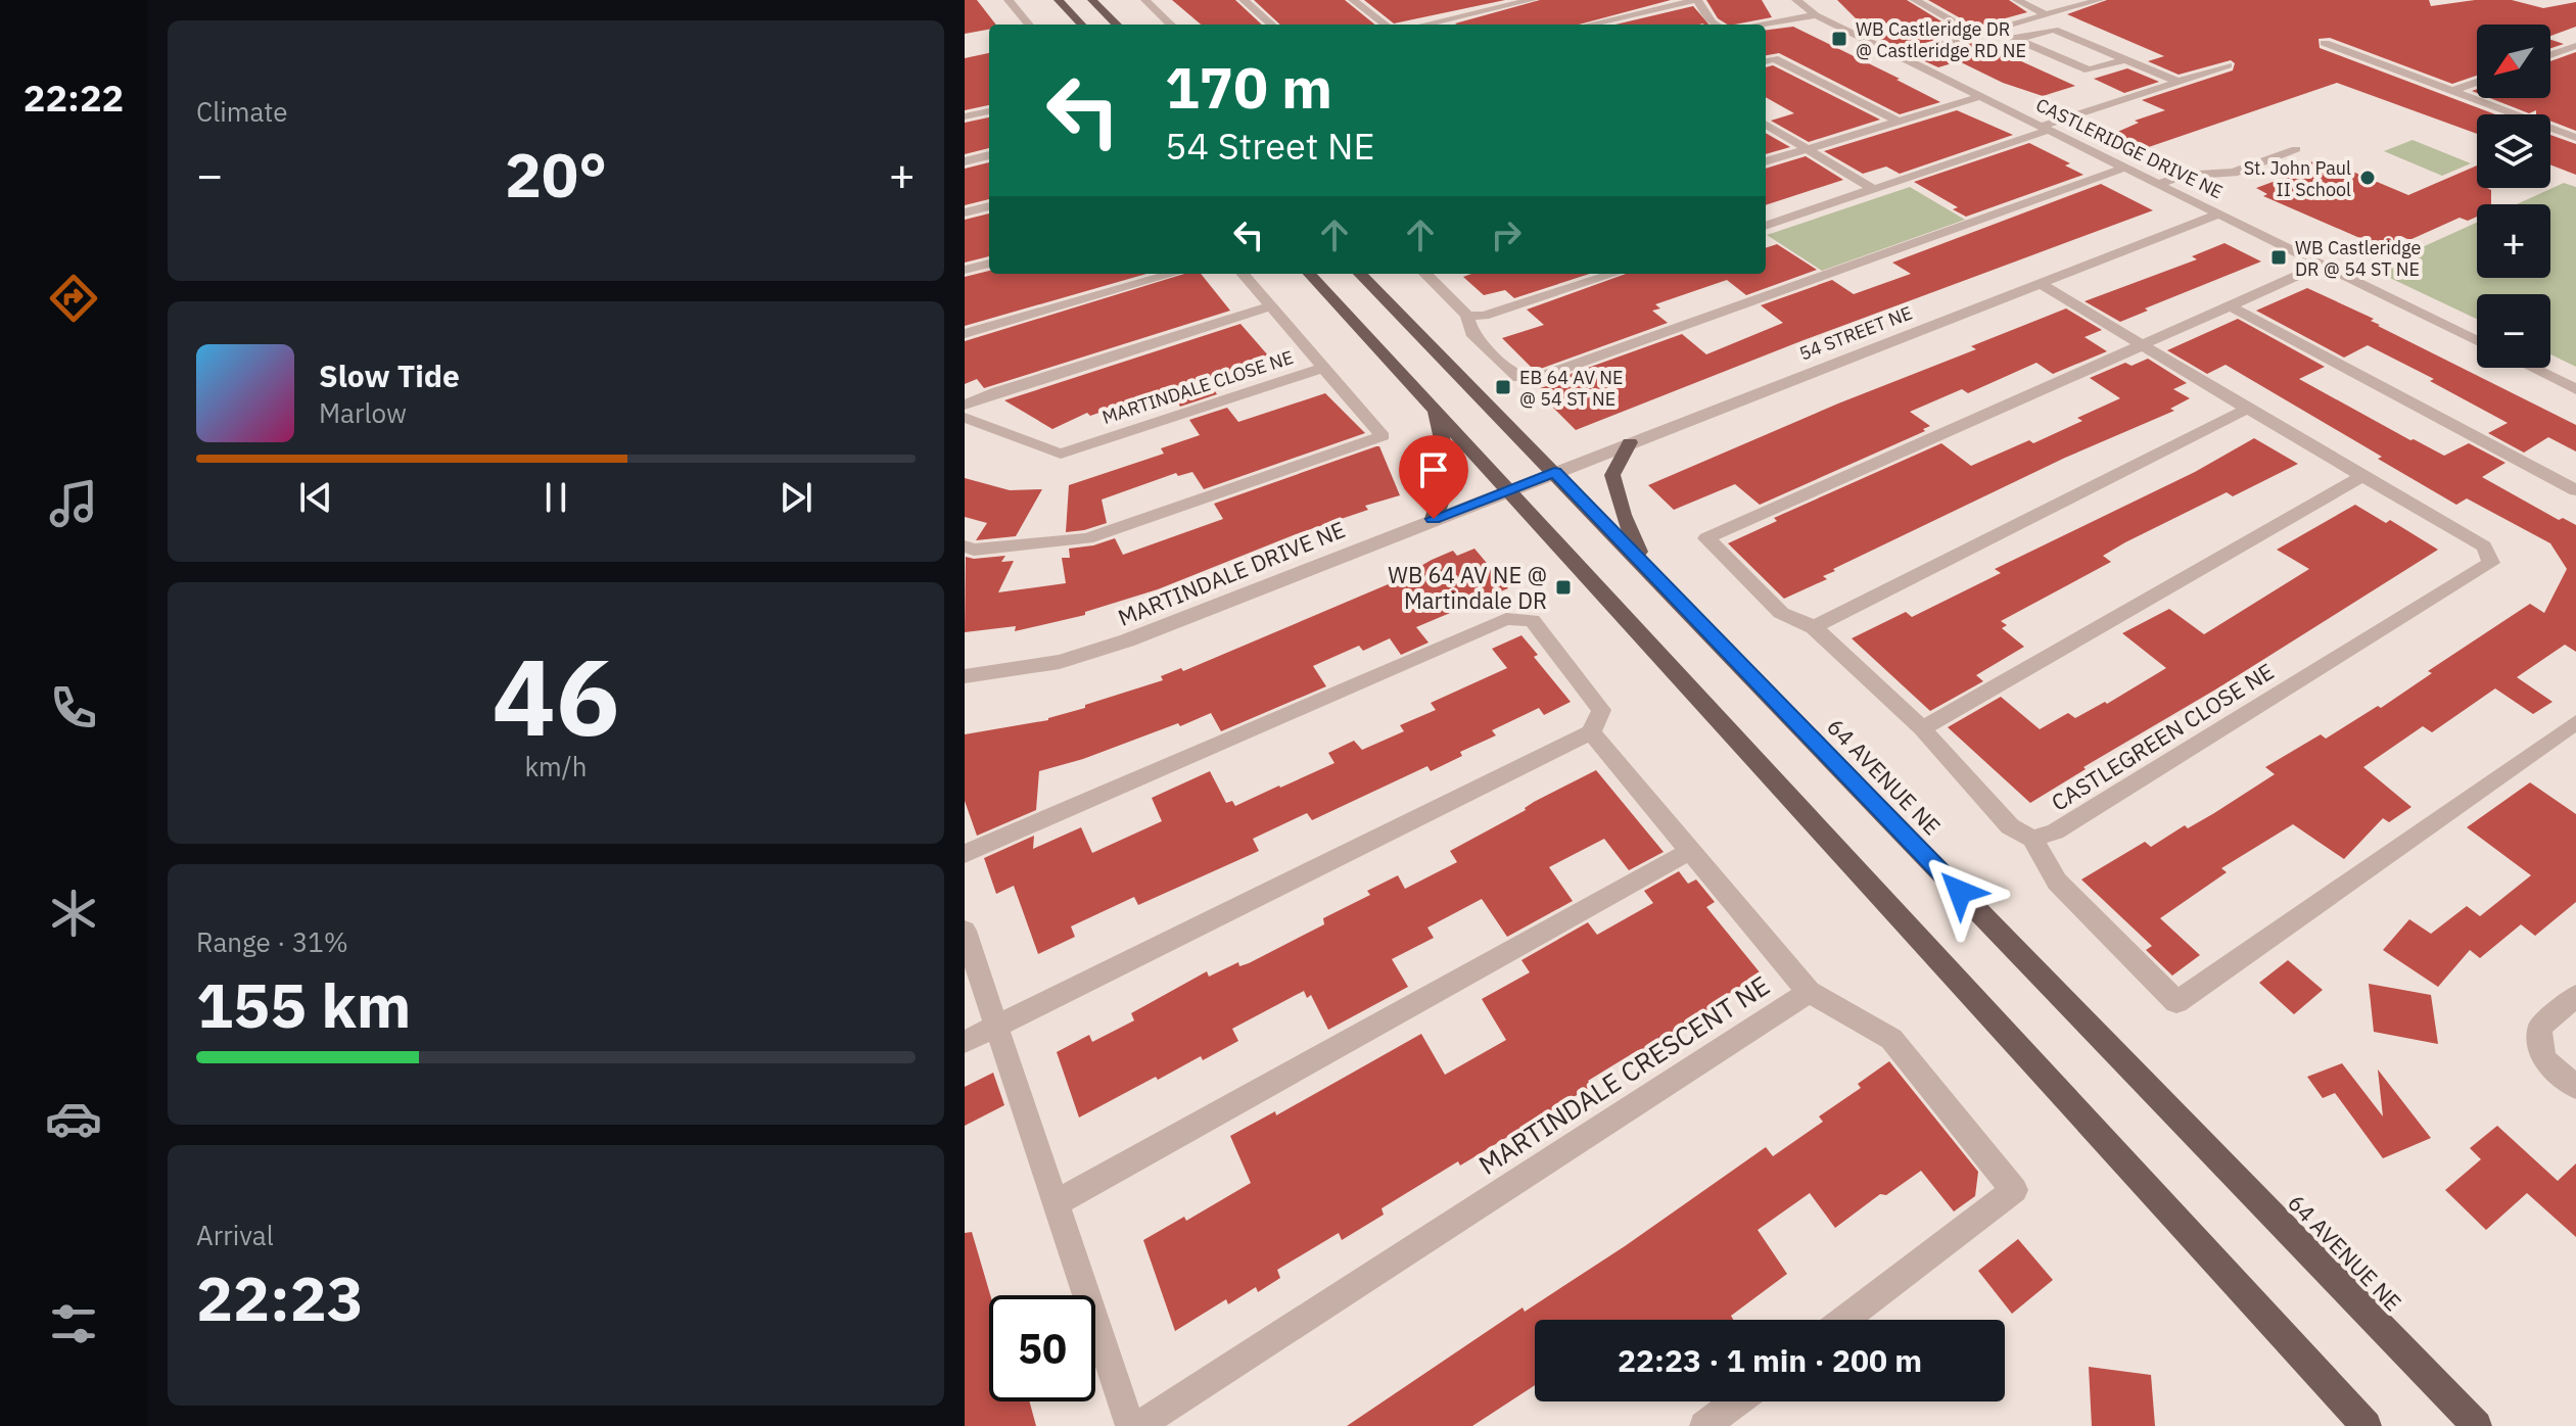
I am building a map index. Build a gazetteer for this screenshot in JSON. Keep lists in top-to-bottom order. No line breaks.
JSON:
{"streets":{"main road":["64 AVENUE NE"],"street":["CASTLERIDGE DRIVE NE","54 STREET NE","MARTINDALE CLOSE NE","MARTINDALE DRIVE NE","CASTLEGREEN CLOSE NE","MARTINDALE CRESCENT NE"]},"crossings":[["CASTLERIDGE DRIVE NE","54 STREET NE"],["54 STREET NE","MARTINDALE DRIVE NE"],["54 STREET NE","CASTLEGREEN CLOSE NE"],["54 STREET NE","64 AVENUE NE"]],"places":{"transit":["WB Castleridge DR @ Castleridge RD NE","WB Castleridge DR @ 54 ST NE","EB 64 AV NE @ 54 ST NE","WB 64 AV NE @ Martindale DR"],"other":["St. John Paul II School"]},"north":"bottom left","page":{"tabs":"22:22","tile":["Climate",["46","km/h"],["Range · 31%","155 km"],["Arrival","22:23"]],"map_buttons":["+","−"],"turn":["170 m","54 Street NE"],"heat":["−","20°","+"],"song":["Slow Tide","Marlow"],"limit":"50","trip":"22:23 · 1 min · 200 m"}}
